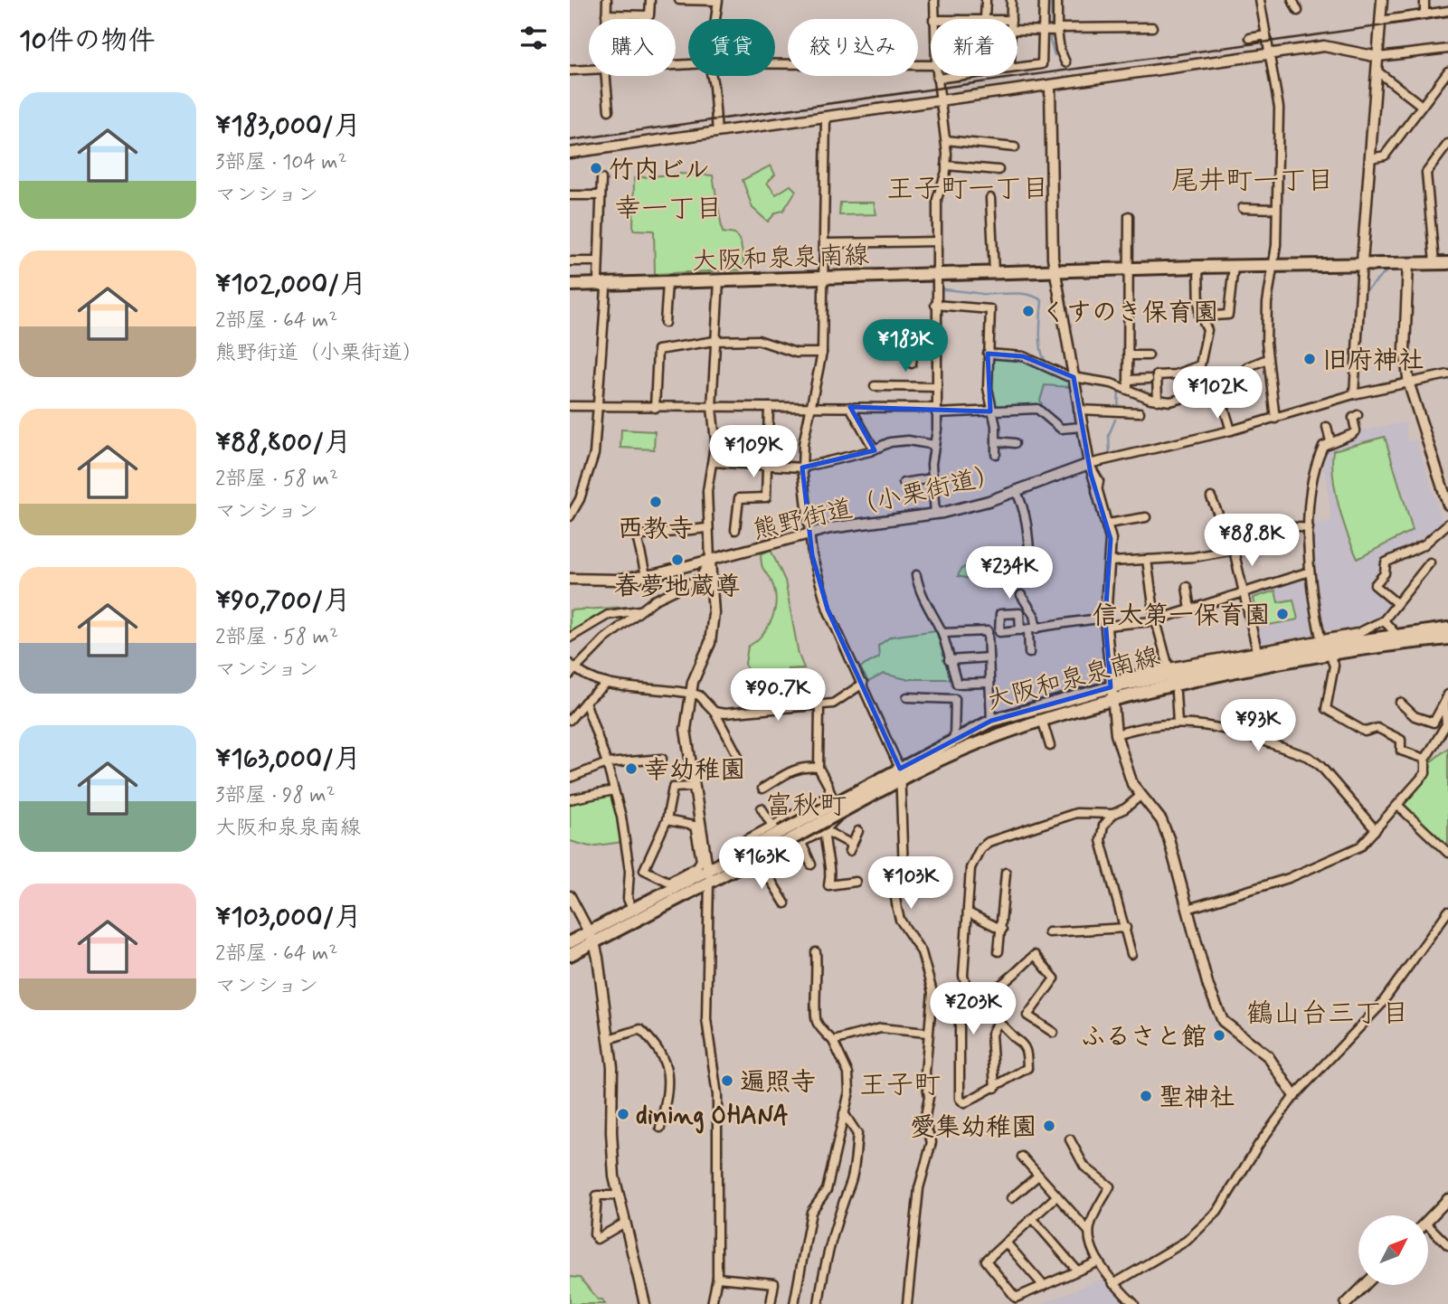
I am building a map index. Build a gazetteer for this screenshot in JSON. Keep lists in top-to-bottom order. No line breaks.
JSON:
{"streets":{"main road":["大阪和泉泉南線"],"street":["熊野街道（小栗街道）"]},"districts":["尾井町一丁目","王子町一丁目","幸一丁目","富秋町","鶴山台三丁目","王子町"],"places":["竹内ビル","くすのき保育園","旧府神社","西教寺","春夢地蔵尊","信太第一保育園","幸幼稚園","ふるさと館","遍照寺","聖神社","dining OHANA","愛集幼稚園"],"north":"top right","page":{"heading":"10件の物件","chip":["購入","賃貸","絞り込み","新着"],"list":[{"name":"¥183,000/月","note":"3部屋 · 104 m² · マンション"},{"name":"¥102,000/月","note":"2部屋 · 64 m² · 熊野街道（小栗街道）"},{"name":"¥88,800/月","note":"2部屋 · 58 m² · マンション"},{"name":"¥90,700/月","note":"2部屋 · 58 m² · マンション"},{"name":"¥163,000/月","note":"3部屋 · 98 m² · 大阪和泉泉南線"},{"name":"¥103,000/月","note":"2部屋 · 64 m² · マンション"}],"price":["¥183K","¥102K","¥109K","¥88.8K","¥234K","¥90.7K","¥93K","¥163K","¥103K","¥203K"]}}
